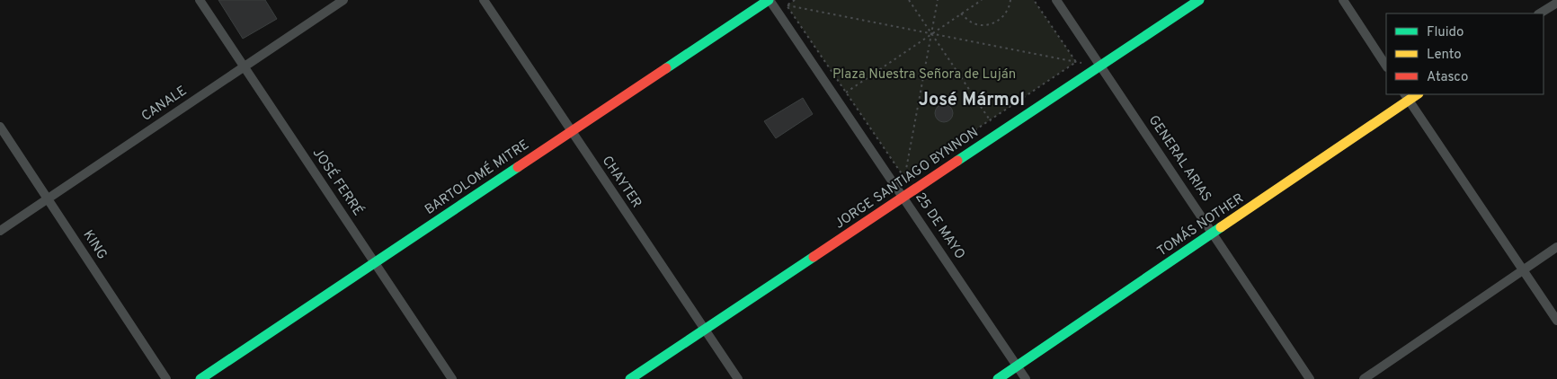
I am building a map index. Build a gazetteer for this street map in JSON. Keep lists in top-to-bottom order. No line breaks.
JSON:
{"streets":{"street":["CANALE","GENERAL ARIAS","BARTOLOMÉ MITRE","JORGE SANTIAGO BYNNON","JOSÉ FERRÉ","CHAYTER","TOMÁS NOTHER","25 DE MAYO","KING"]},"crossings":[["CANALE","JOSÉ FERRÉ"],["CANALE","KING"],["GENERAL ARIAS","JORGE SANTIAGO BYNNON"],["GENERAL ARIAS","TOMÁS NOTHER"],["BARTOLOMÉ MITRE","JOSÉ FERRÉ"],["BARTOLOMÉ MITRE","CHAYTER"],["BARTOLOMÉ MITRE","25 DE MAYO"],["JORGE SANTIAGO BYNNON","CHAYTER"],["JORGE SANTIAGO BYNNON","25 DE MAYO"],["TOMÁS NOTHER","25 DE MAYO"]],"districts":["José Mármol"],"parks":["Plaza Nuestra Señora de Luján"],"legend":["Fluido","Lento","Atasco"]}
